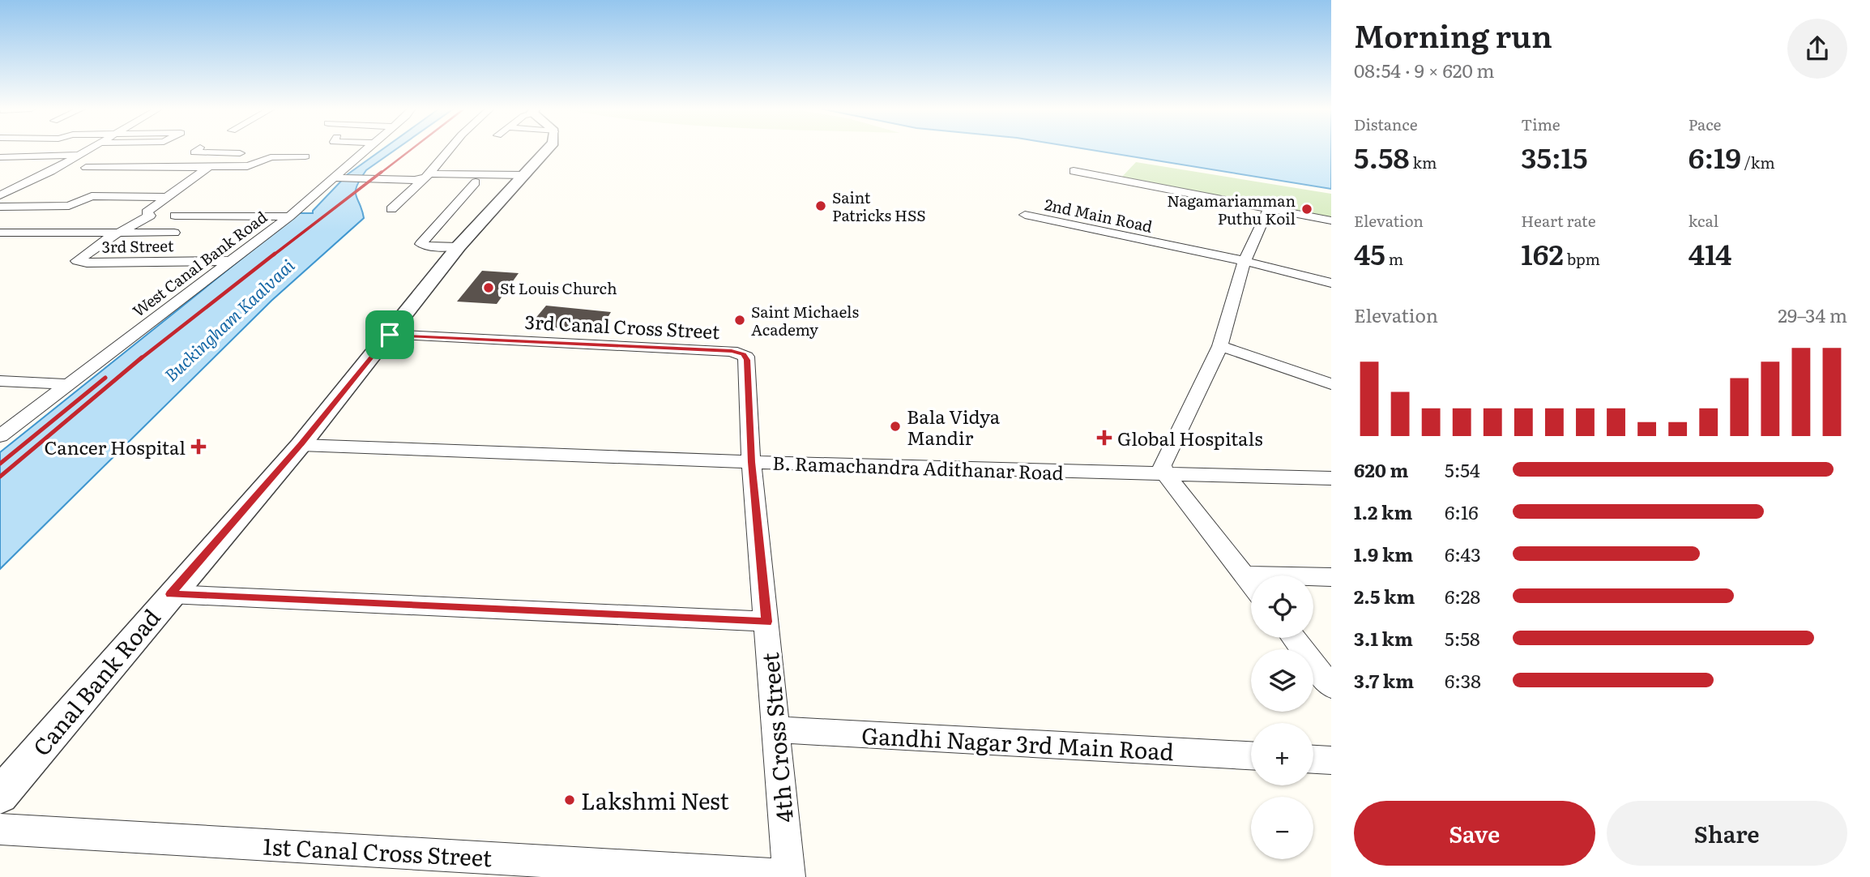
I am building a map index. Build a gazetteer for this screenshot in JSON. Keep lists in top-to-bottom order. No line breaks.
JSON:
{"streets":{"street":["2nd Main Road","3rd Street","West Canal Bank Road","3rd Canal Cross Street","B. Ramachandra Adithanar Road","Canal Bank Road","4th Cross Street","Gandhi Nagar 3rd Main Road","1st Canal Cross Street"]},"crossings":[["3rd Street","West Canal Bank Road"],["3rd Canal Cross Street","B. Ramachandra Adithanar Road"],["3rd Canal Cross Street","Canal Bank Road"],["3rd Canal Cross Street","4th Cross Street"],["B. Ramachandra Adithanar Road","Canal Bank Road"],["B. Ramachandra Adithanar Road","4th Cross Street"],["4th Cross Street","Gandhi Nagar 3rd Main Road"],["4th Cross Street","1st Canal Cross Street"]],"water":["Buckingham Kaalvaai"],"places":{"other":["Saint Patricks HSS","Nagamariamman Puthu Koil","St Louis Church","Saint Michaels Academy","Bala Vidya Mandir","Lakshmi Nest"],"health":["Global Hospitals","Cancer Hospital"]},"page":{"heading":["Morning run","08:54 · 9 × 620 m"],"stats":[["Distance","5.58 km"],["Time","35:15"],["Pace","6:19 /km"],["Elevation","45 m"],["Heart rate","162 bpm"],["kcal","414"]],"chart":["Elevation","29–34 m"],"list":[{"name":"620 m","note":"5:54"},{"name":"1.2 km","note":"6:16"},{"name":"1.9 km","note":"6:43"},{"name":"2.5 km","note":"6:28"},{"name":"3.1 km","note":"5:58"},{"name":"3.7 km","note":"6:38"}],"map_buttons":["+","−"],"buttons":["Save","Share"]}}
